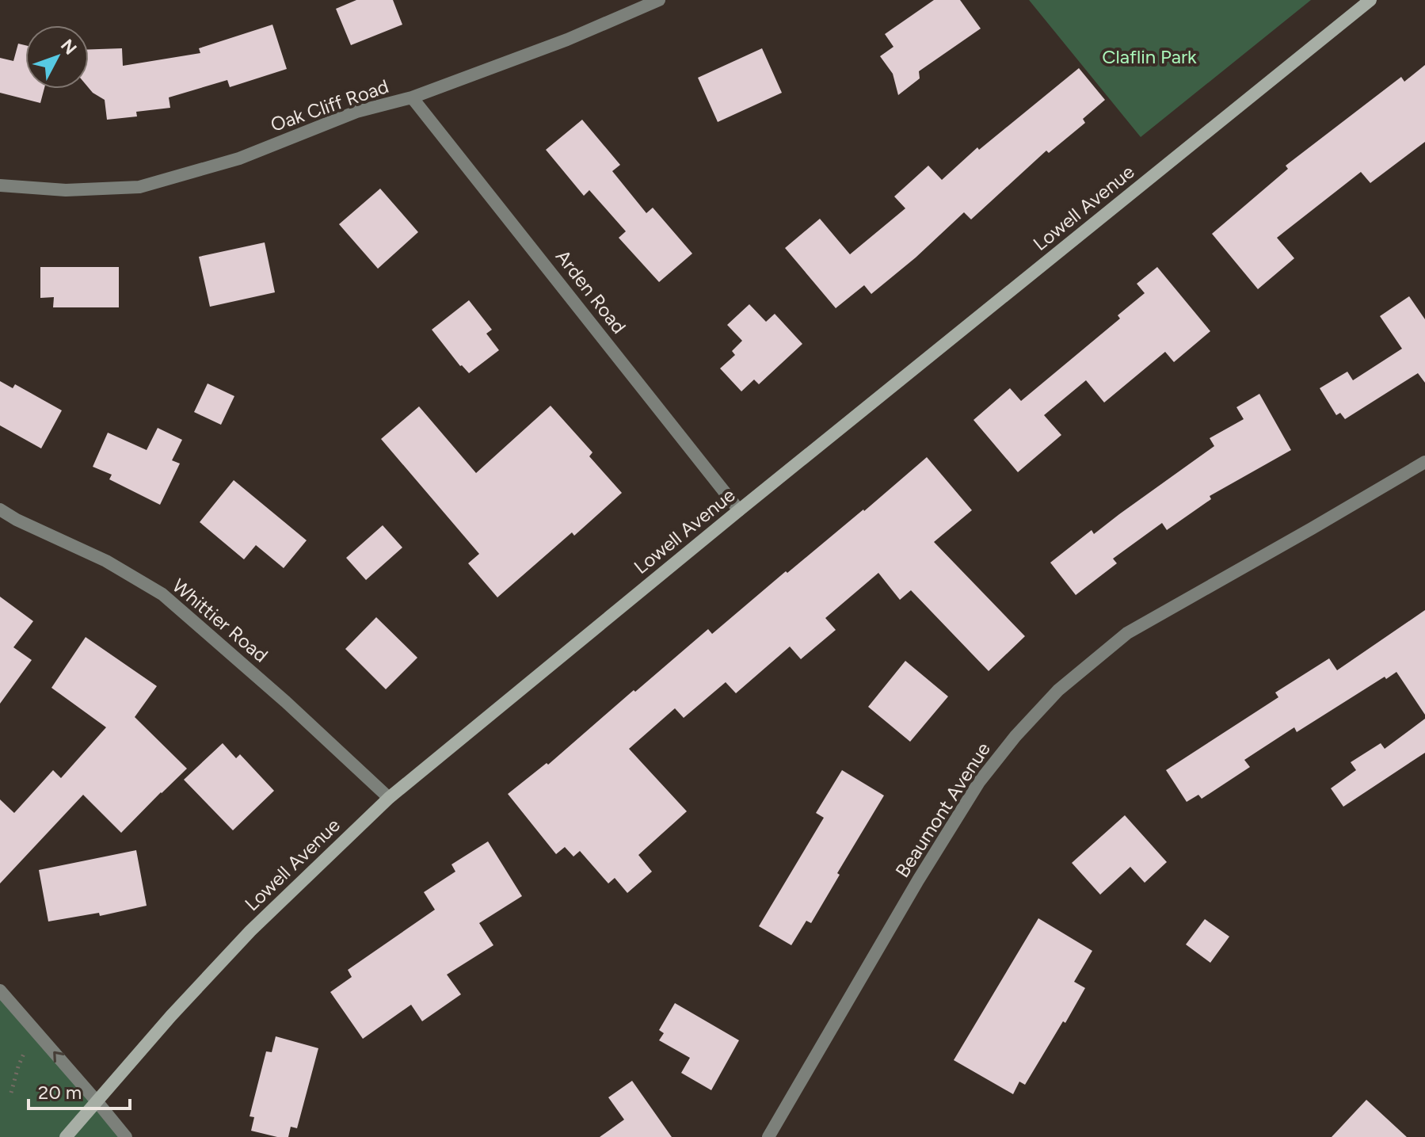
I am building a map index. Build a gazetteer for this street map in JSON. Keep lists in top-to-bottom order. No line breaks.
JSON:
{"streets":{"street":["Oak Cliff Road","Lowell Avenue","Arden Road","Whittier Road","Beaumont Avenue"]},"crossings":[["Oak Cliff Road","Arden Road"],["Lowell Avenue","Arden Road"],["Lowell Avenue","Whittier Road"]],"parks":["Claflin Park"],"scale_bar":"20 m","north":"top right"}
